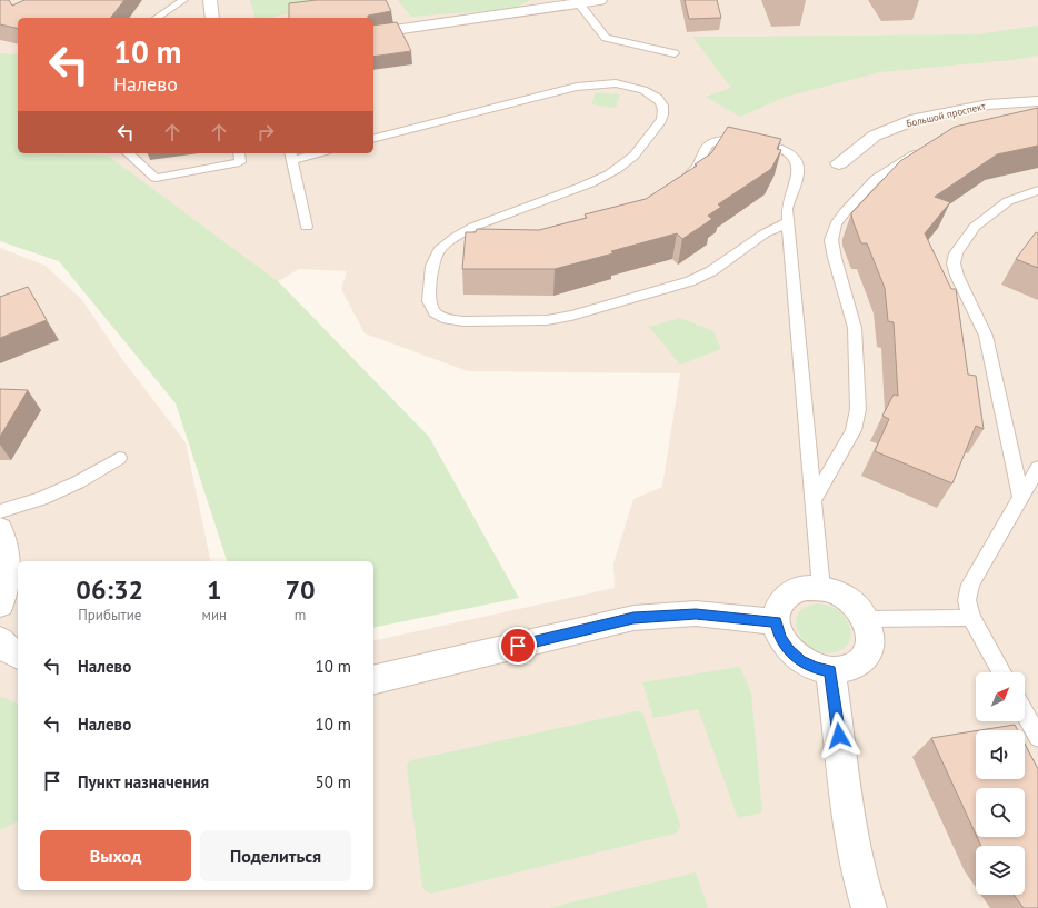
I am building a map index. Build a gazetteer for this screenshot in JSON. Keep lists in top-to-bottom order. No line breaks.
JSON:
{"streets":{"street":["Большой проспект"]},"north":"top right","page":{"turn":["10 m","Налево"],"eta":["06:32","Прибытие","1","мин","70","m"],"list":[{"name":"Налево","value":"10 m"},{"name":"Налево","value":"10 m"},{"name":"Пункт назначения","value":"50 m"}],"buttons":["Выход","Поделиться"]}}
